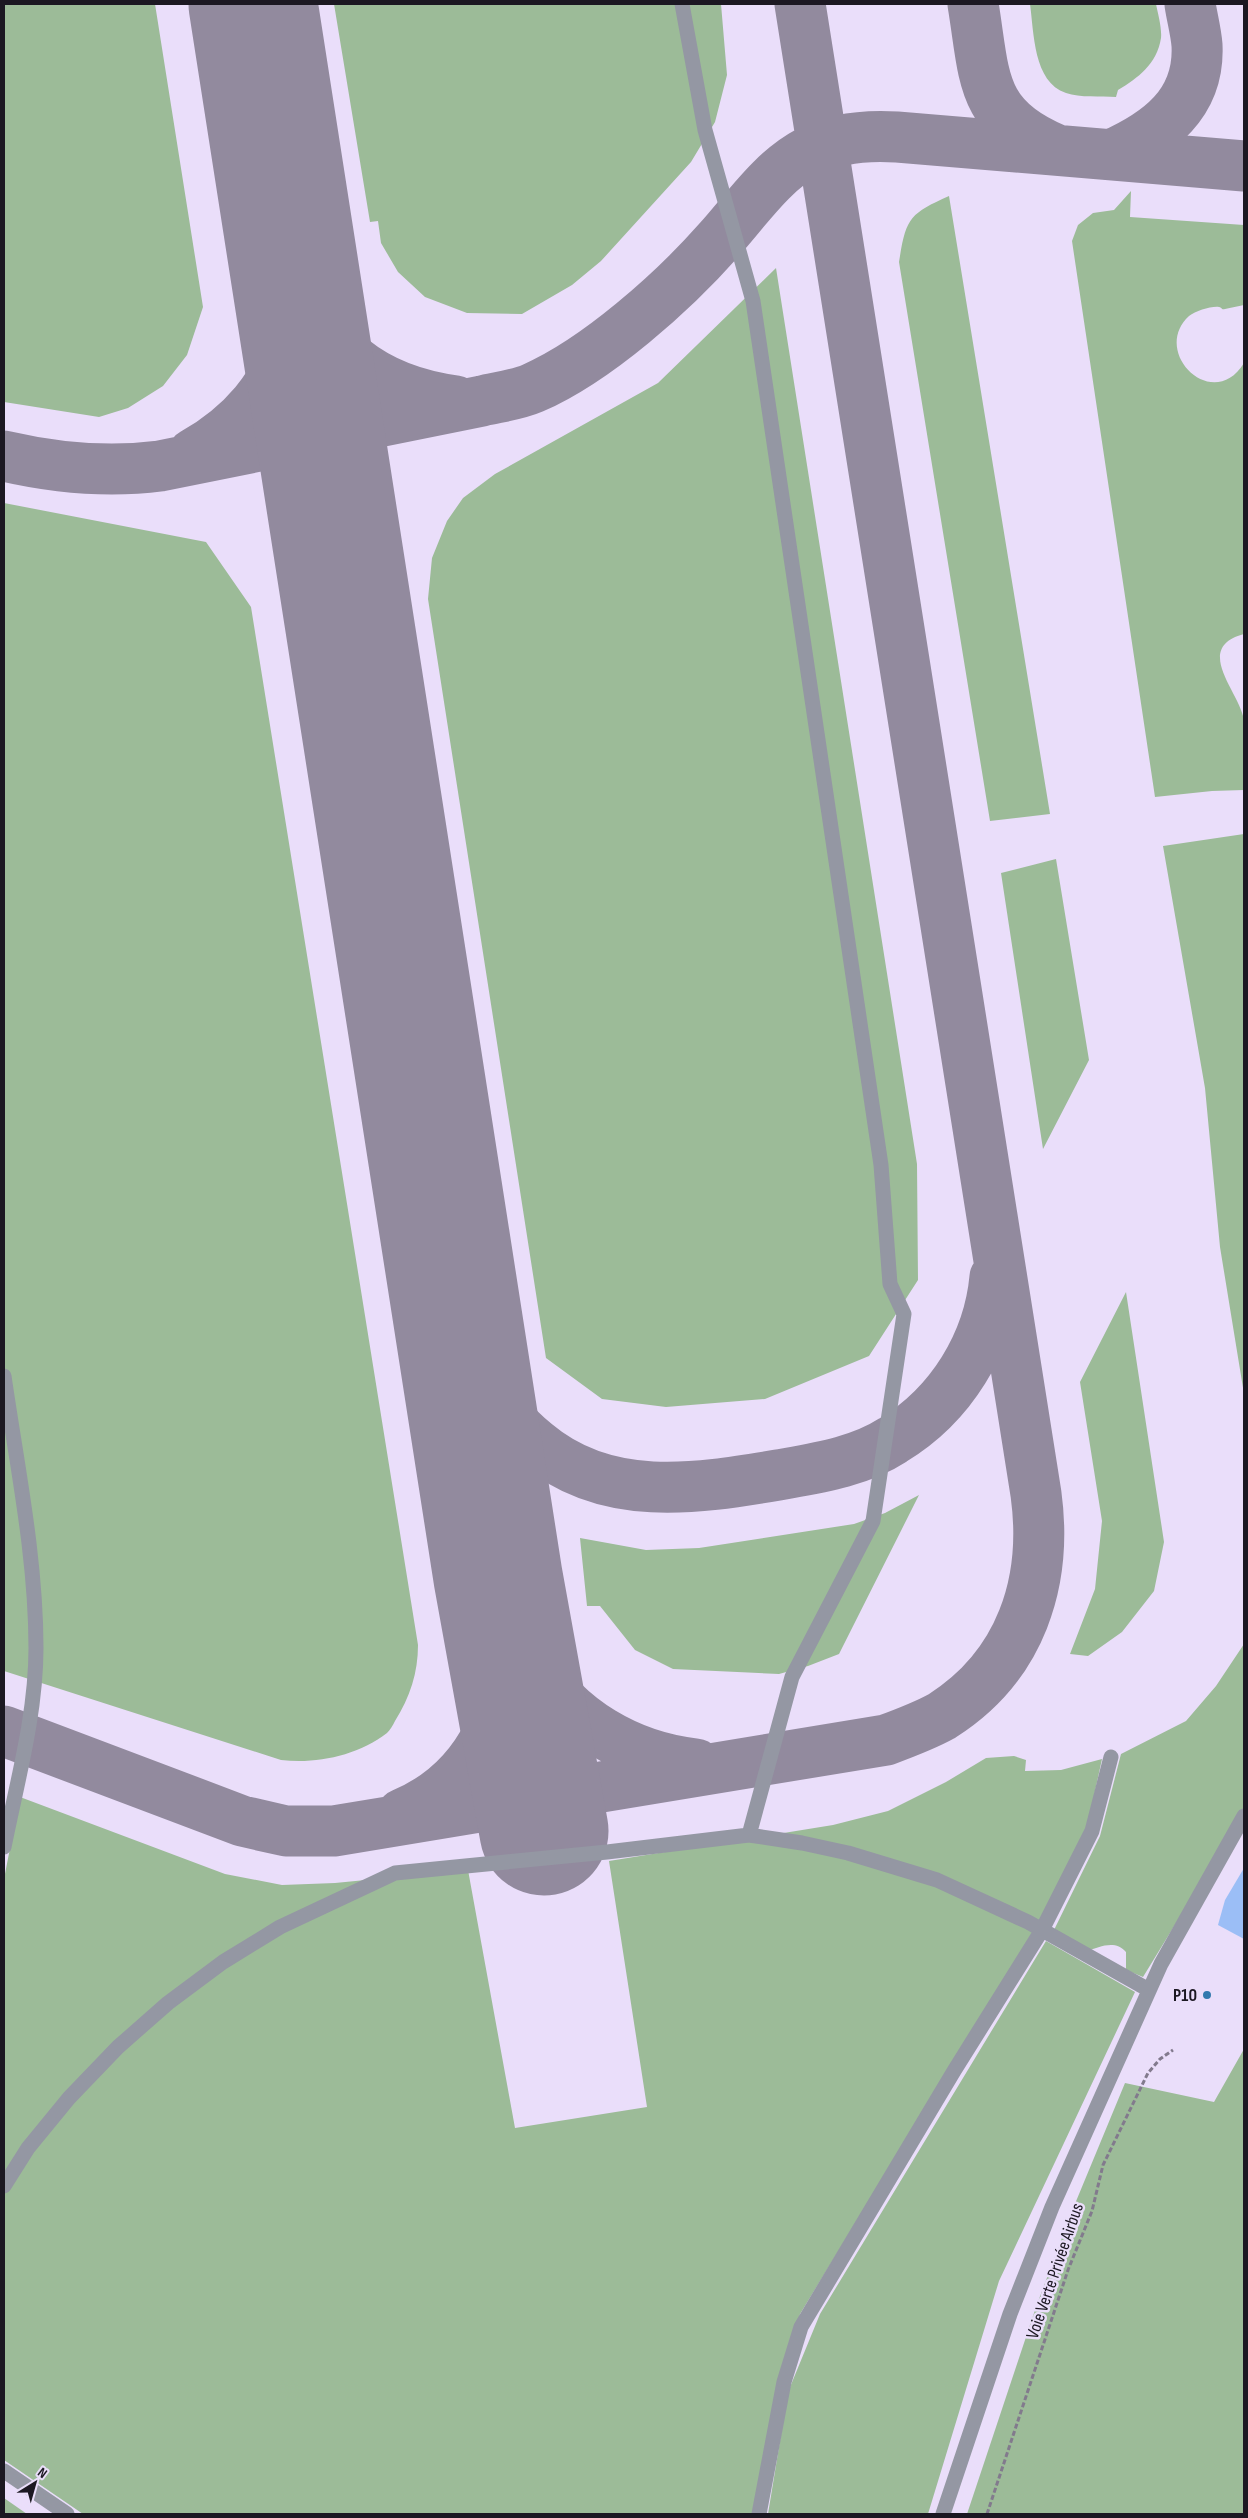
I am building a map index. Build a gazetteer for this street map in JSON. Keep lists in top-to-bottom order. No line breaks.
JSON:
{"streets":{"path":["Voie Verte Privée Airbus"]},"places":["P10"],"north":"top right"}
